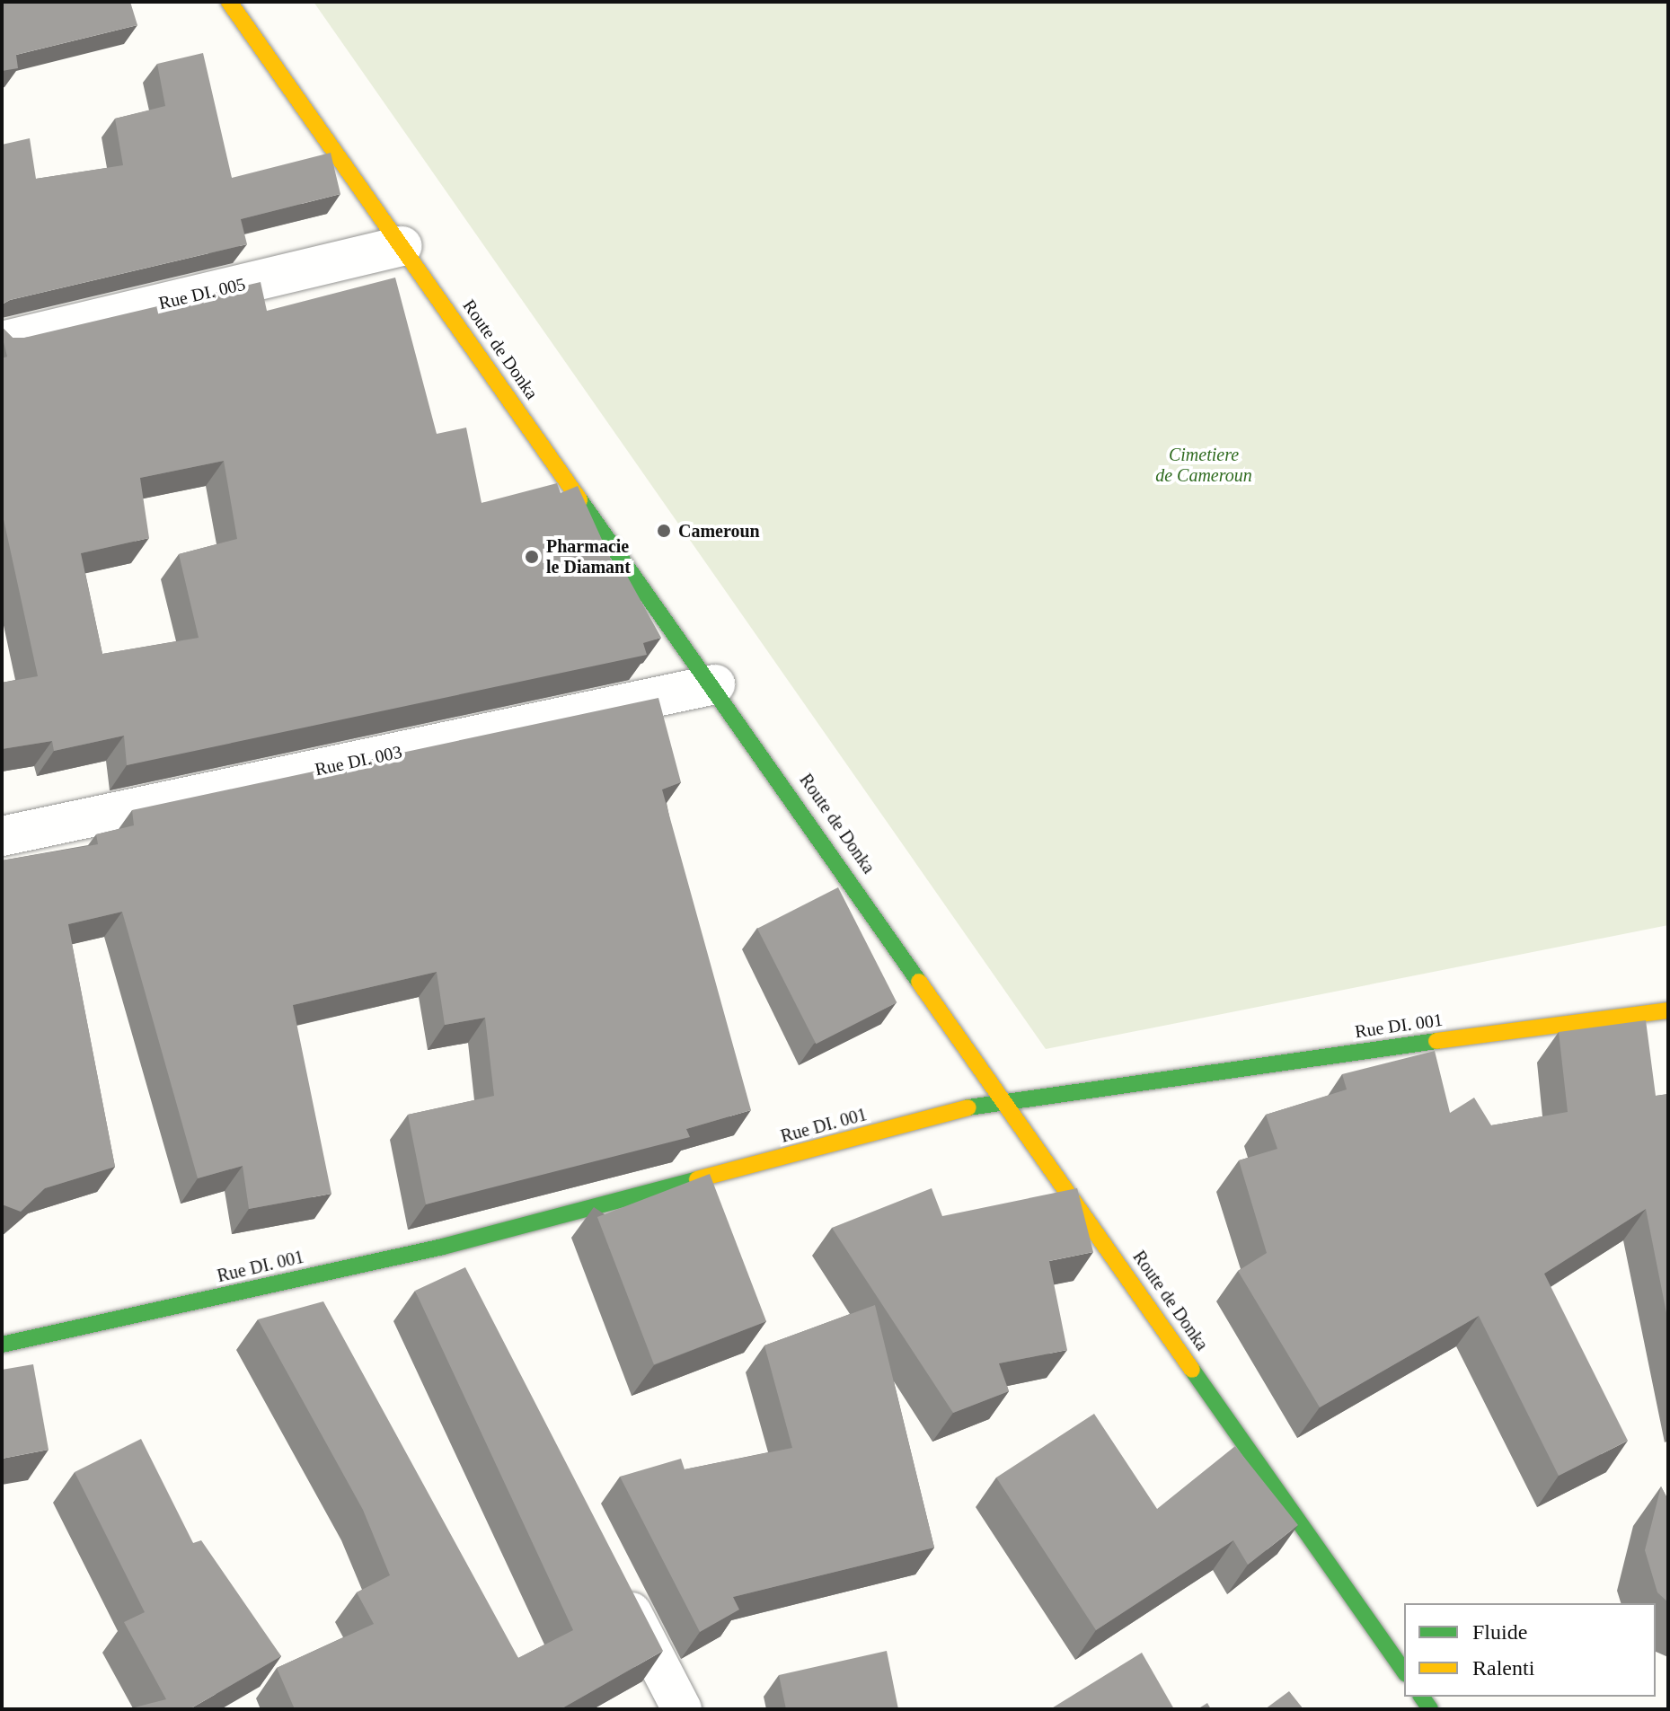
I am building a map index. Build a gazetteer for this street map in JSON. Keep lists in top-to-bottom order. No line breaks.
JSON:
{"streets":{"main road":["Route de Donka","Rue DI. 001"],"street":["Rue DI. 005","Rue DI. 003"]},"crossings":[["Rue DI. 005","Route de Donka"],["Route de Donka","Rue DI. 003"],["Route de Donka","Rue DI. 001"]],"parks":["Cimetiere de Cameroun"],"places":["Cameroun","Pharmacie le Diamant"],"legend":["Fluide","Ralenti"]}
